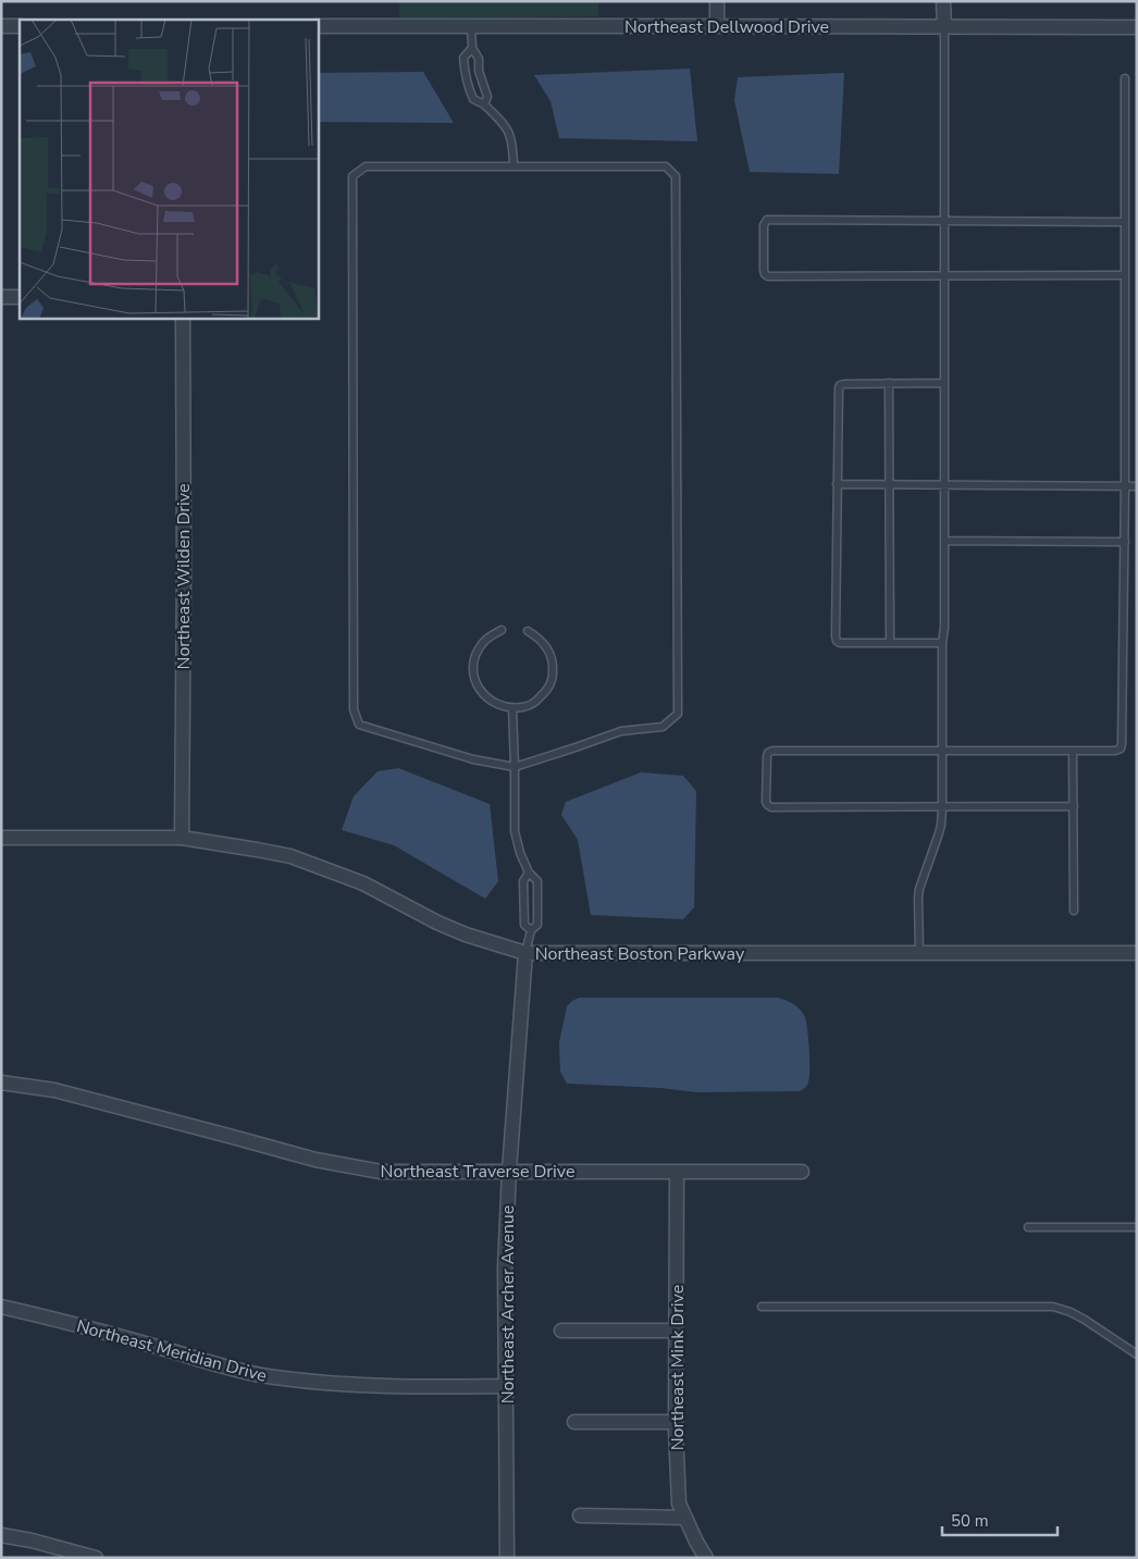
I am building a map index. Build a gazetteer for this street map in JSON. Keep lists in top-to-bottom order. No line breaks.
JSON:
{"streets":{"street":["Northeast Dellwood Drive","Northeast Wilden Drive","Northeast Boston Parkway","Northeast Traverse Drive","Northeast Archer Avenue","Northeast Meridian Drive","Northeast Mink Drive"]},"crossings":[["Northeast Wilden Drive","Northeast Boston Parkway"],["Northeast Boston Parkway","Northeast Archer Avenue"],["Northeast Traverse Drive","Northeast Archer Avenue"],["Northeast Traverse Drive","Northeast Mink Drive"],["Northeast Archer Avenue","Northeast Meridian Drive"]],"scale_bar":"50 m"}
